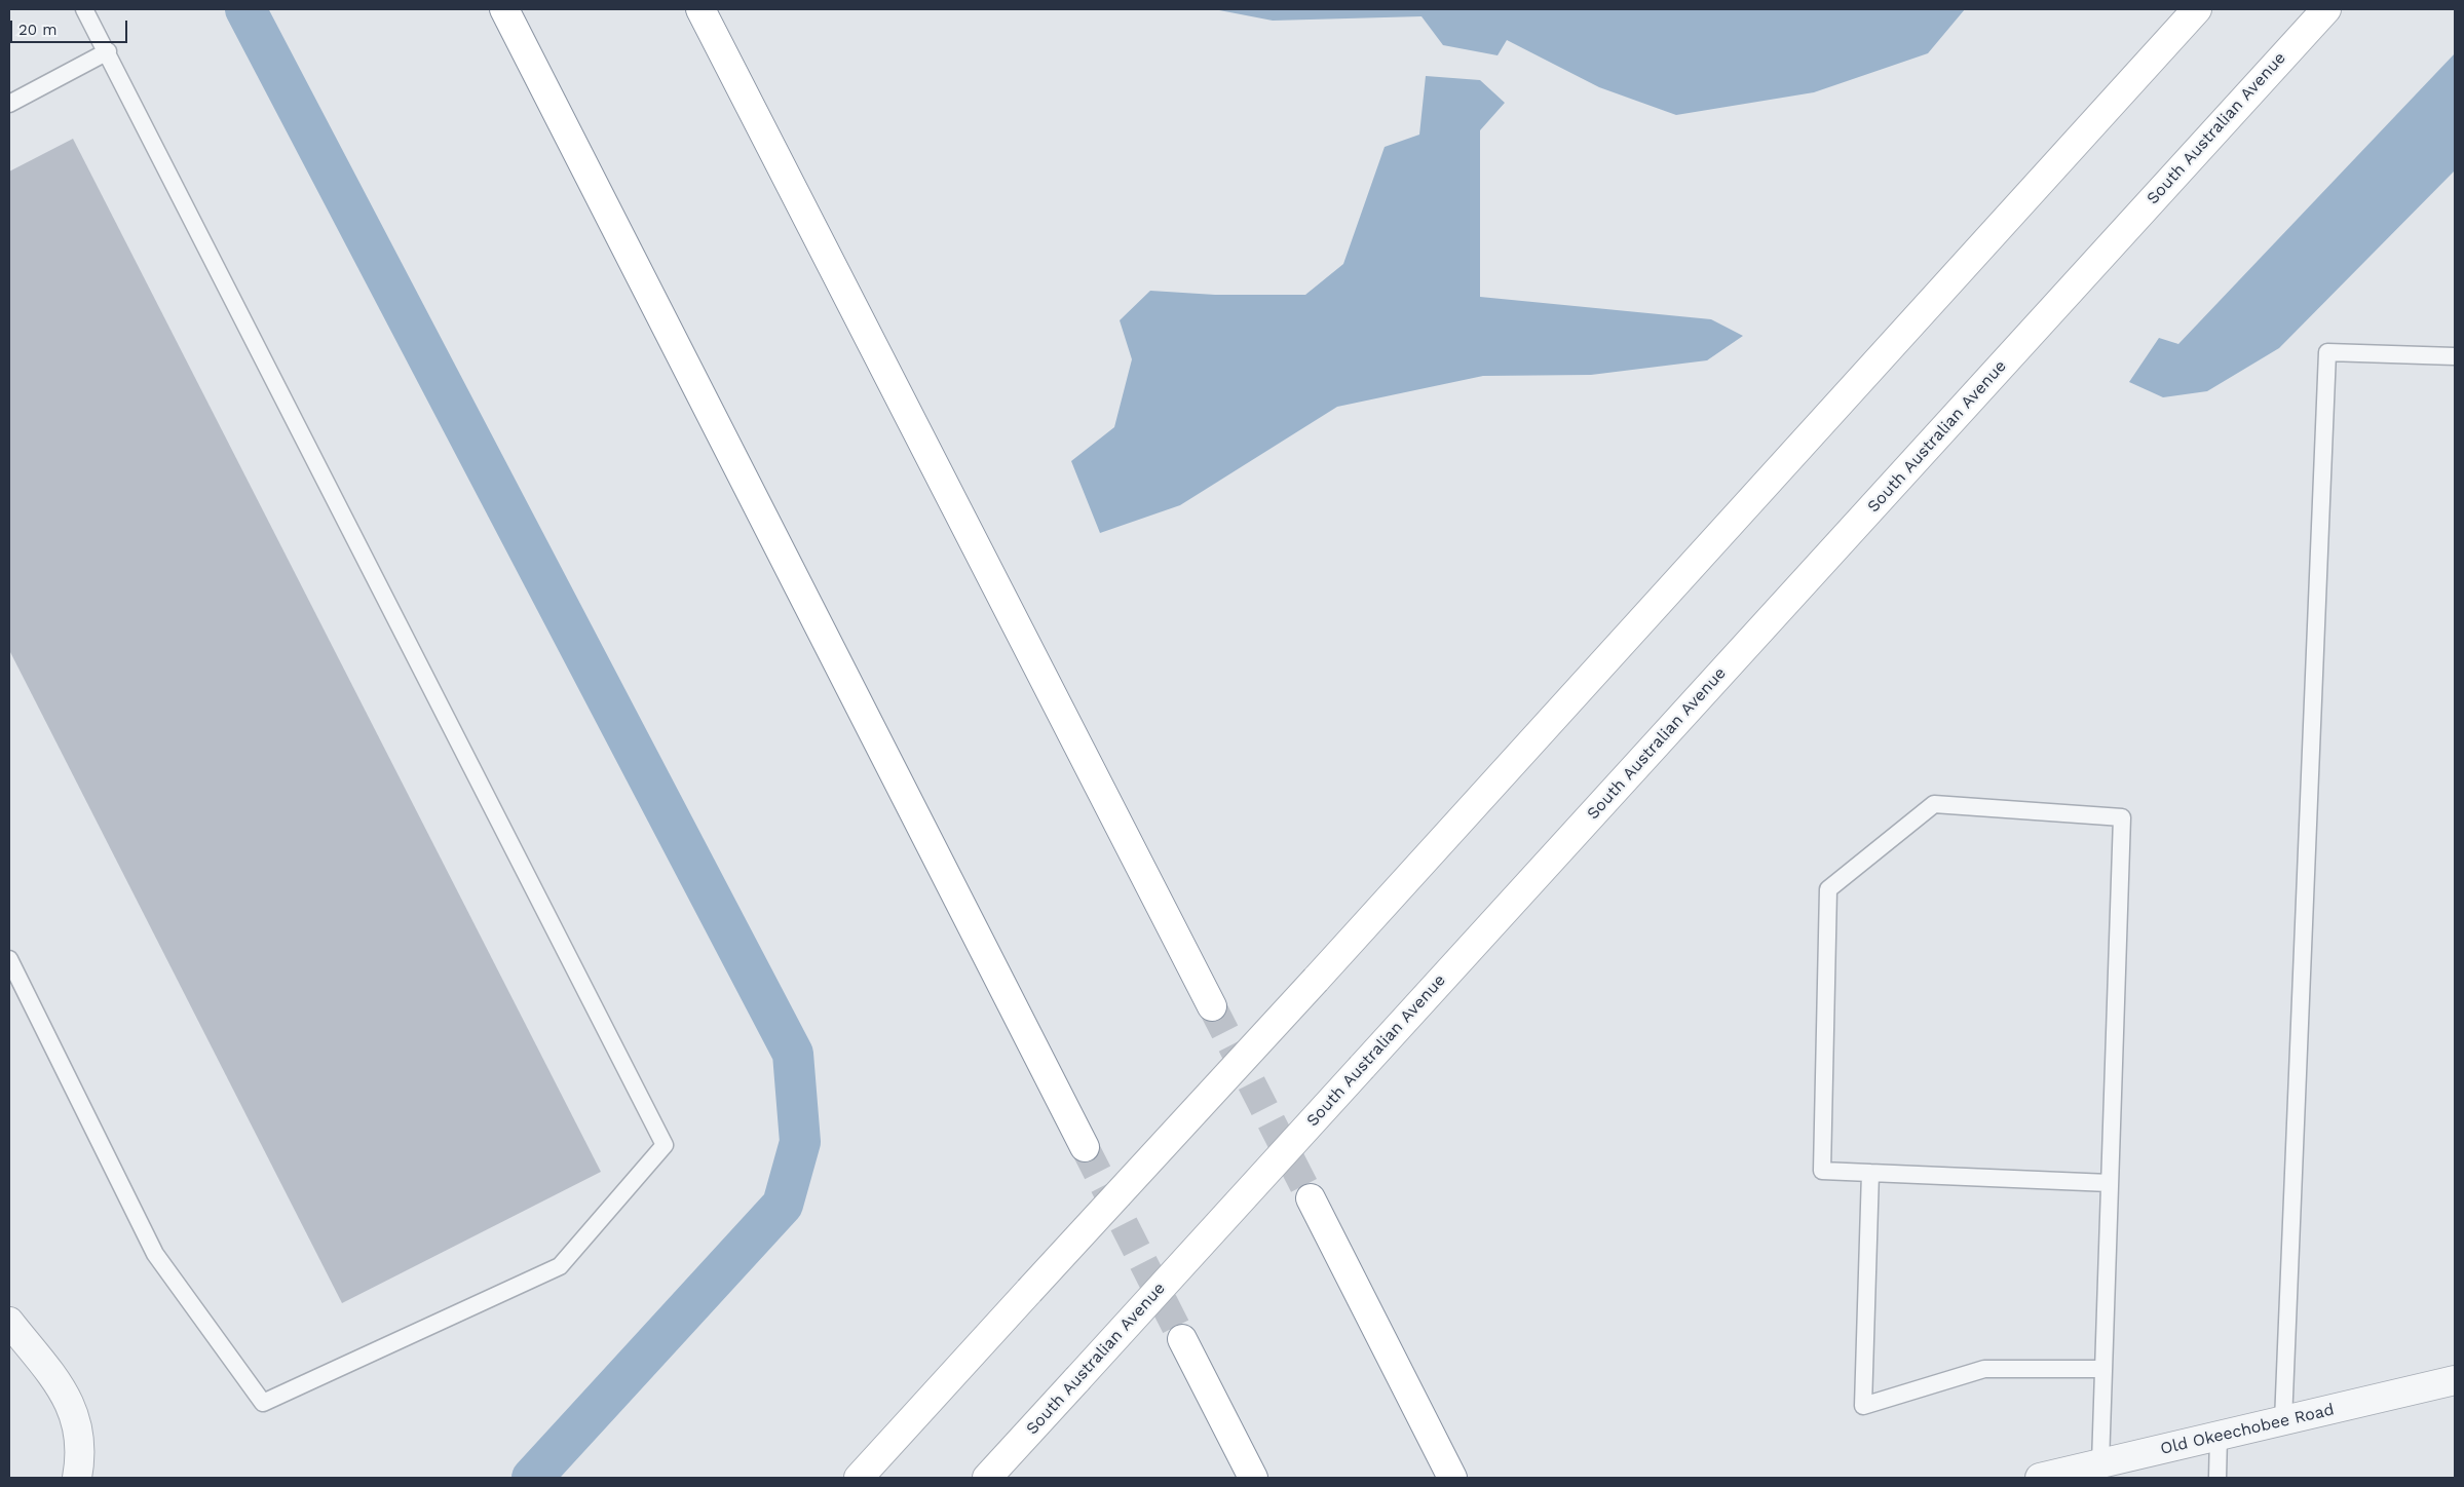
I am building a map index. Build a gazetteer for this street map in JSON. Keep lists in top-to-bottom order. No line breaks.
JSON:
{"streets":{"main road":["South Australian Avenue"],"street":["Old Okeechobee Road"]},"scale_bar":"20 m"}
